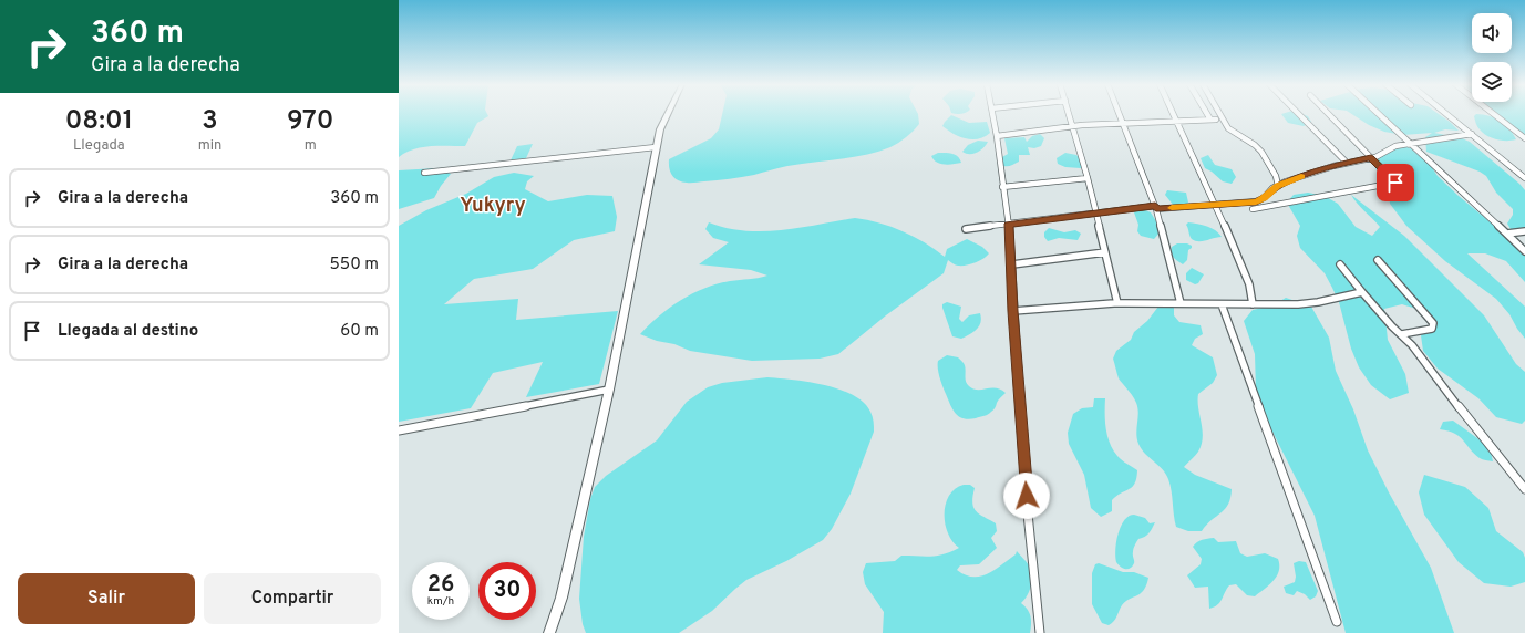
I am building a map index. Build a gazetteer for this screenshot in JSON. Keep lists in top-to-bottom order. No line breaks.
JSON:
{"districts":["Yukyry"],"page":{"turn":["360 m","Gira a la derecha"],"eta":["08:01","Llegada","3","min","970","m"],"list":[{"name":"Gira a la derecha","value":"360 m"},{"name":"Gira a la derecha","value":"550 m"},{"name":"Llegada al destino","value":"60 m"}],"speed":"26 km/h","limit":"30","buttons":["Salir","Compartir"]}}
